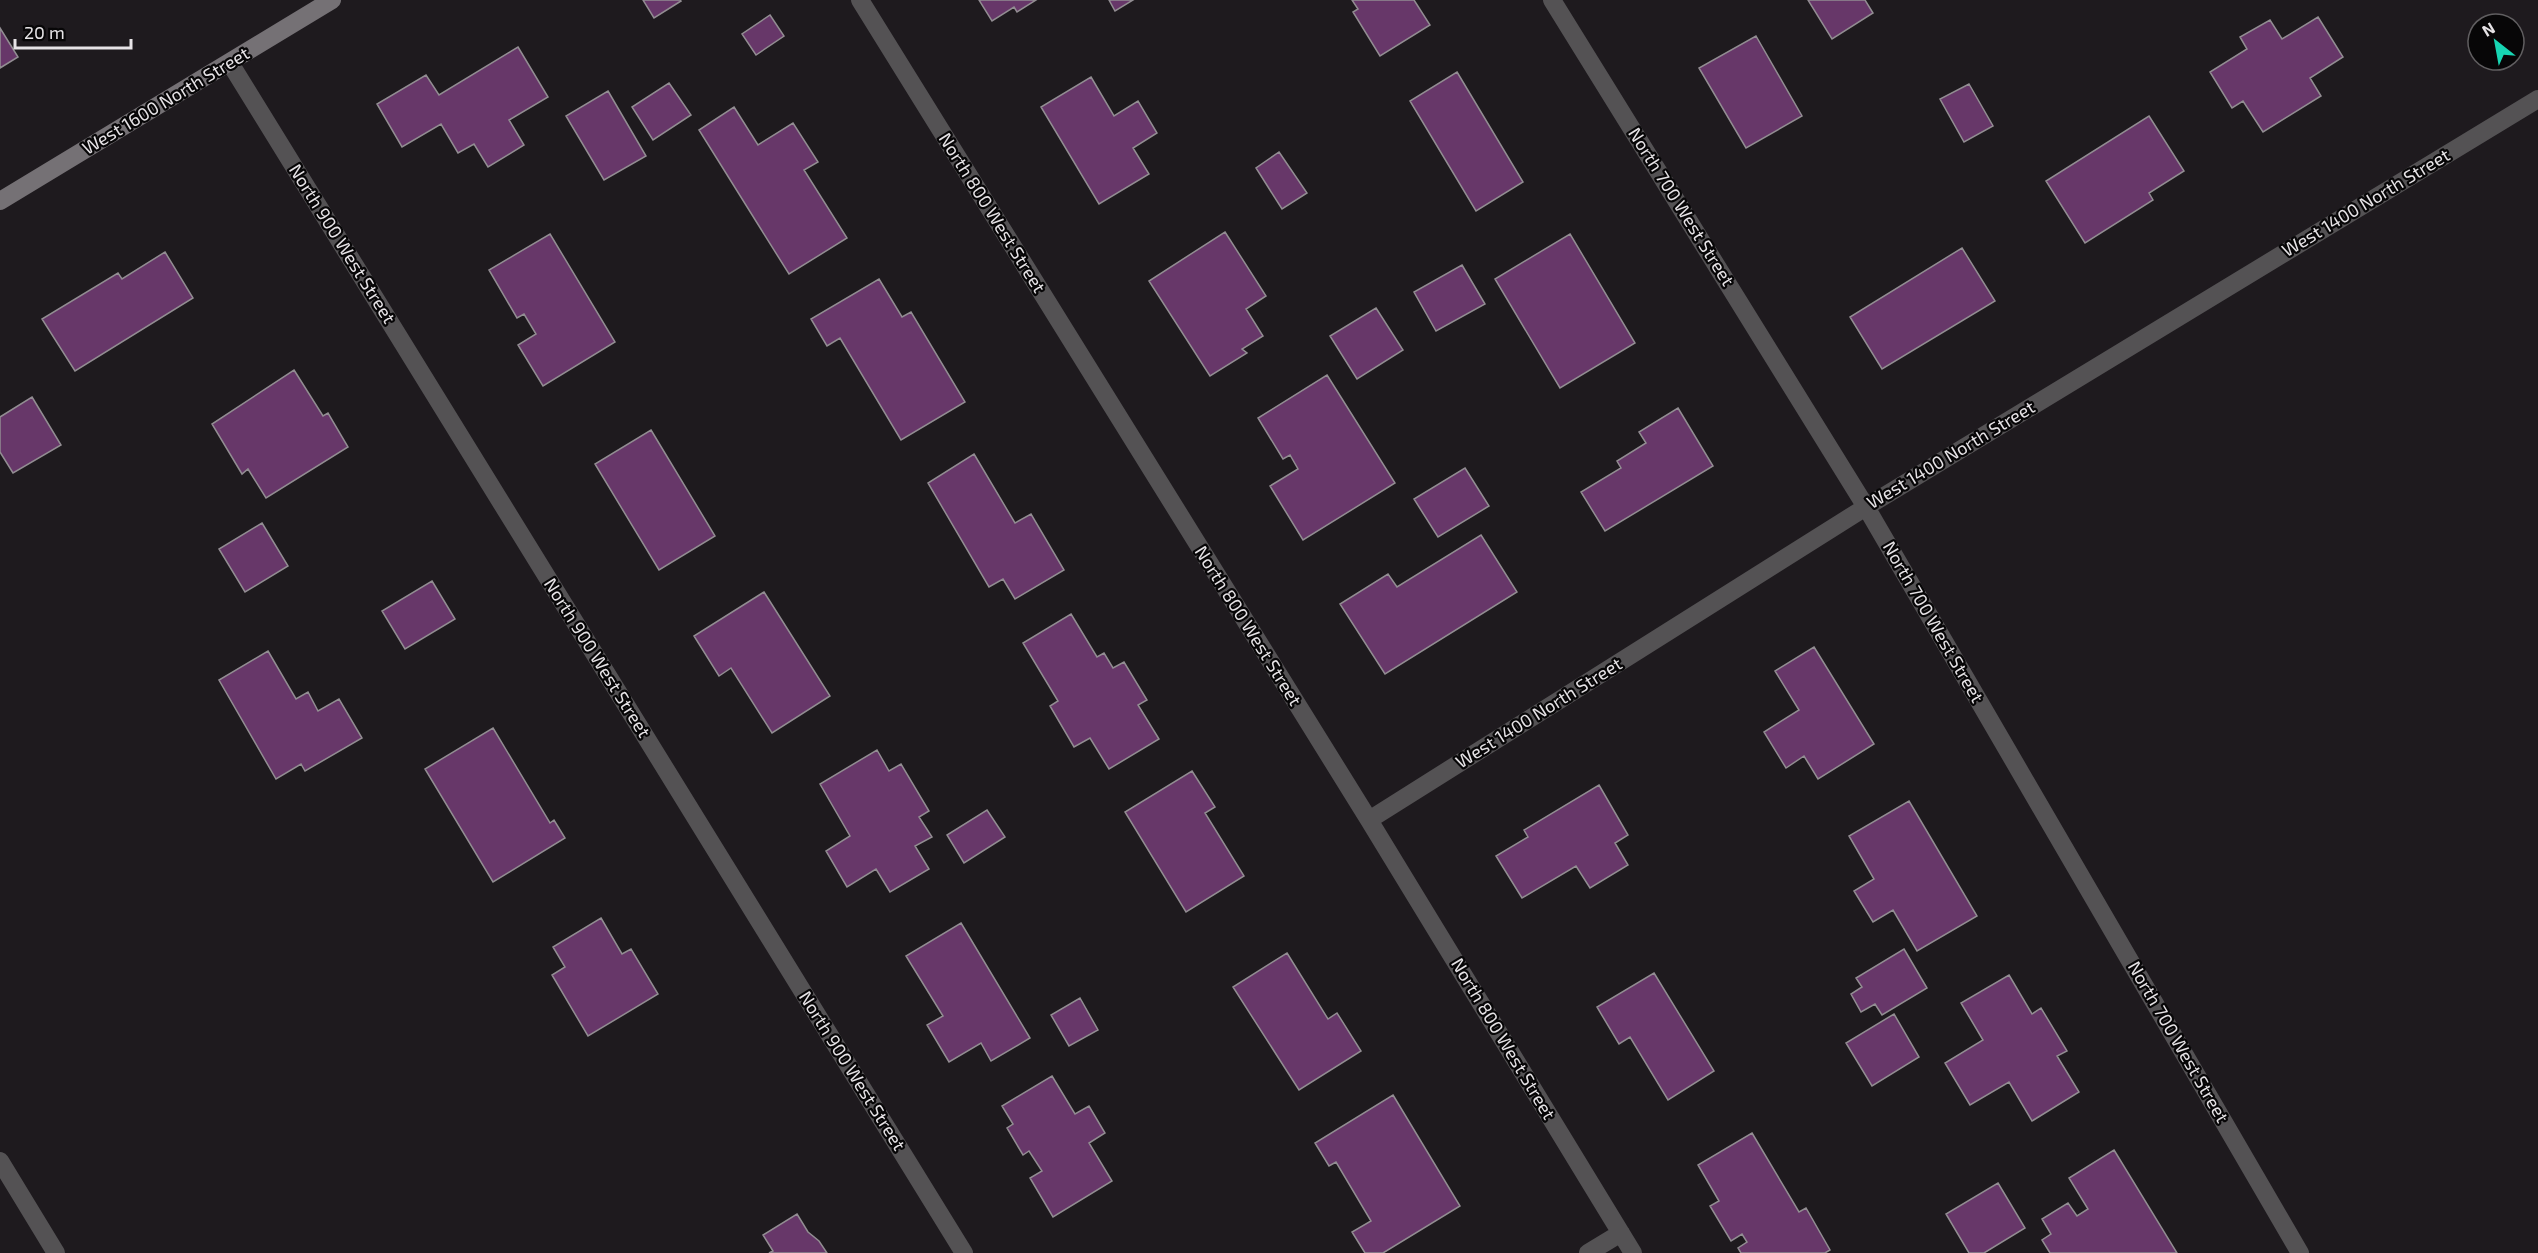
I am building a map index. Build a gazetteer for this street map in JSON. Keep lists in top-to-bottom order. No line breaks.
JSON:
{"streets":{"street":["West 1600 North Street","West 1400 North Street","North 700 West Street","North 800 West Street","North 900 West Street"]},"crossings":[["West 1600 North Street","North 900 West Street"],["West 1400 North Street","North 700 West Street"],["West 1400 North Street","North 800 West Street"]],"scale_bar":"20 m","north":"top left"}
